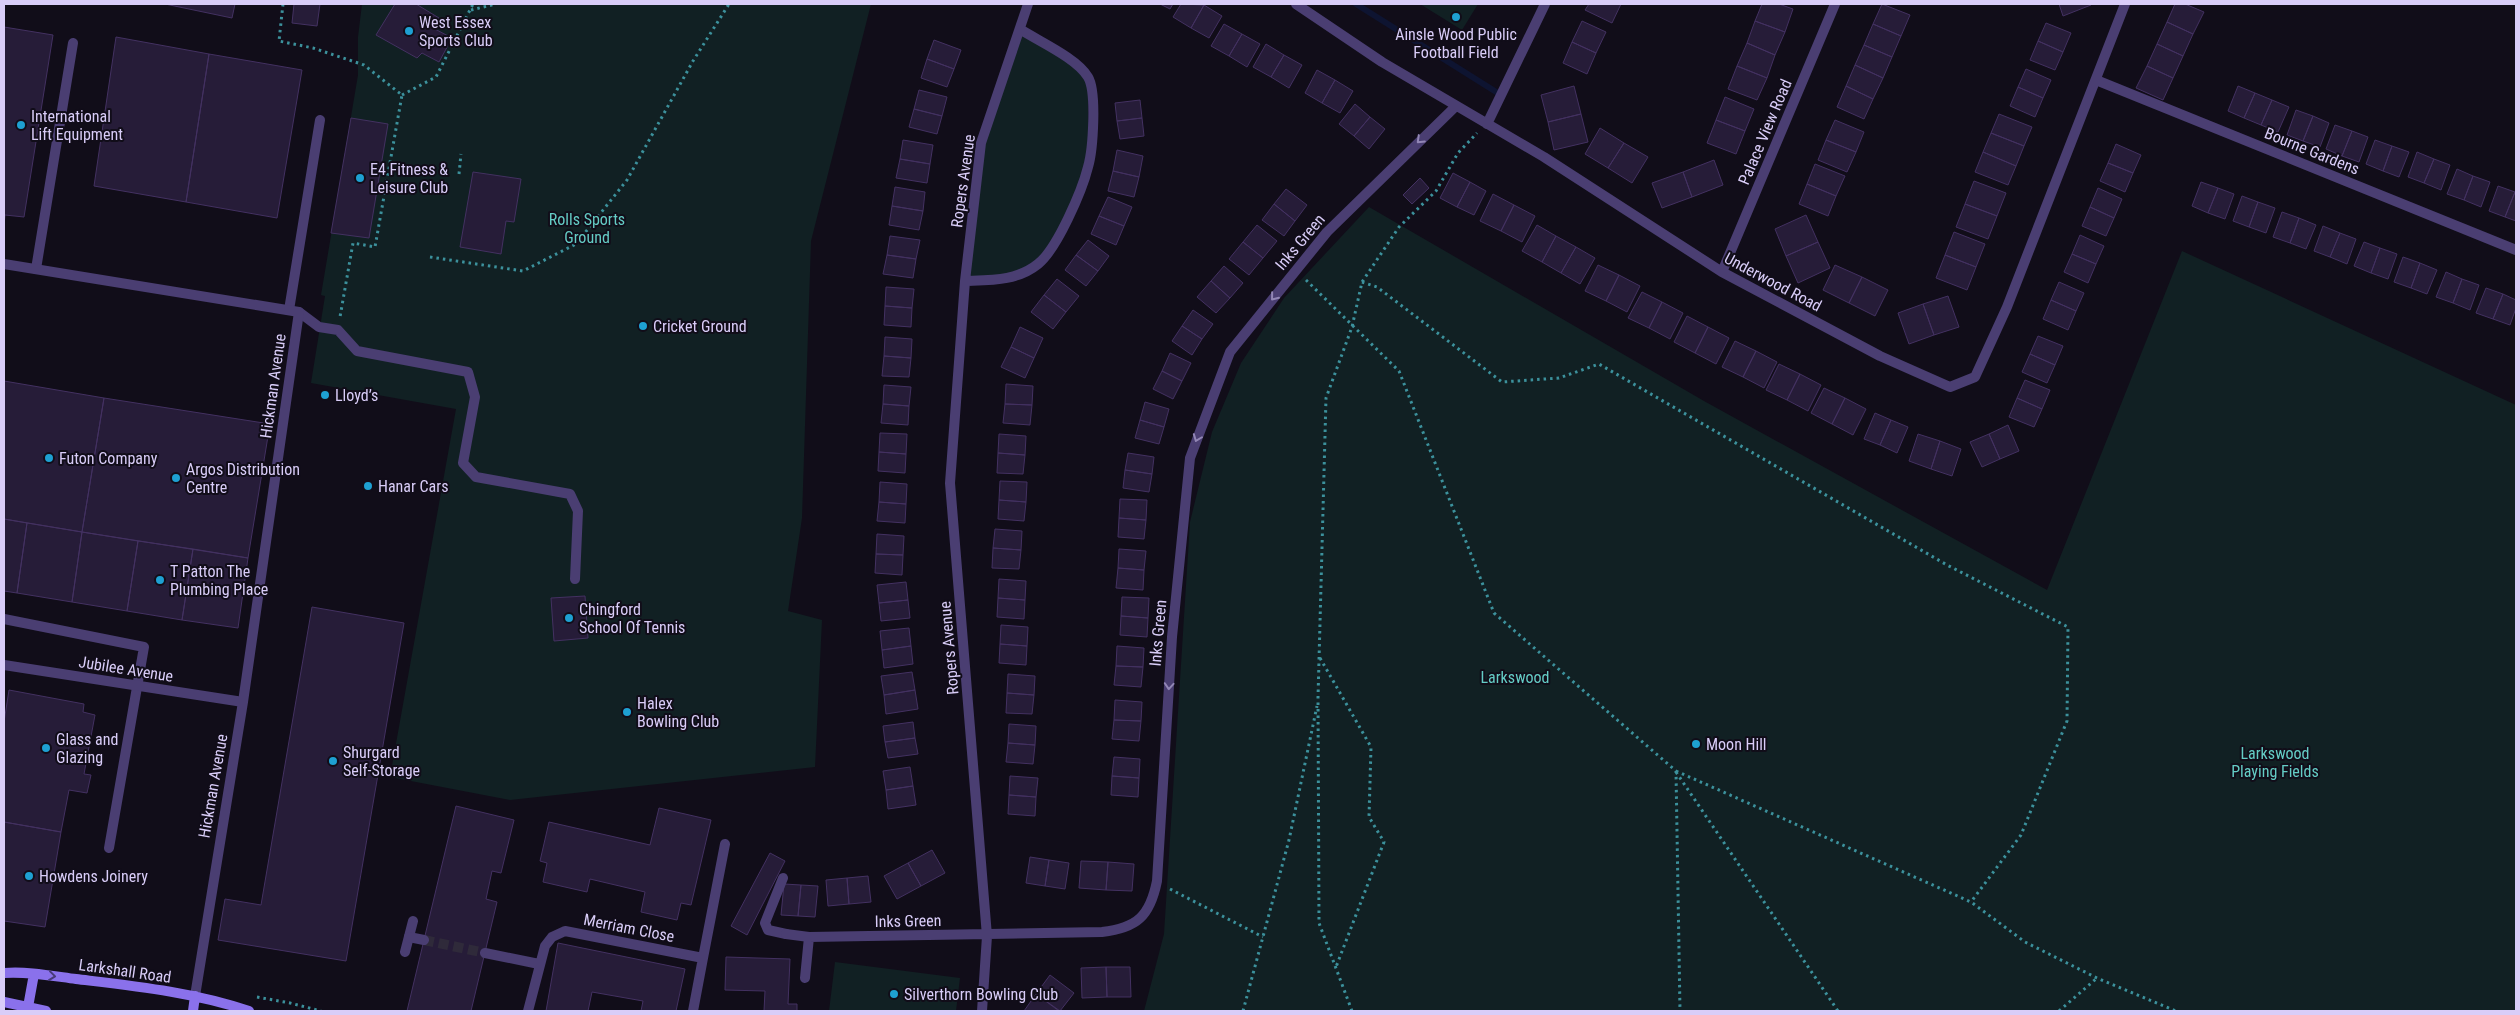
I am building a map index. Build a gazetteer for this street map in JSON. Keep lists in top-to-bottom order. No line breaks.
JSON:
{"streets":{"main road":["Larkshall Road"],"street":["Palace View Road","Bourne Gardens","Ropers Avenue","Inks Green","Underwood Road","Hickman Avenue","Jubilee Avenue","Merriam Close"]},"crossings":[["Palace View Road","Underwood Road"],["Bourne Gardens","Underwood Road"],["Ropers Avenue","Inks Green"],["Inks Green","Underwood Road"],["Hickman Avenue","Jubilee Avenue"],["Hickman Avenue","Larkshall Road"]],"one_way":["Inks Green","Larkshall Road"],"parks":["Rolls Sports Ground","Larkswood","Larkswood Playing Fields"],"places":["Ainsle Wood Public Football Field","West Essex Sports Club","International Lift Equipment","E4 Fitness & Leisure Club","Cricket Ground","Lloyd’s","Futon Company","Argos Distribution Centre","Hanar Cars","T Patton The Plumbing Place","Chingford School Of Tennis","Halex Bowling Club","Moon Hill","Glass and Glazing","Shurgard Self-Storage","Howdens Joinery","Silverthorn Bowling Club"]}
